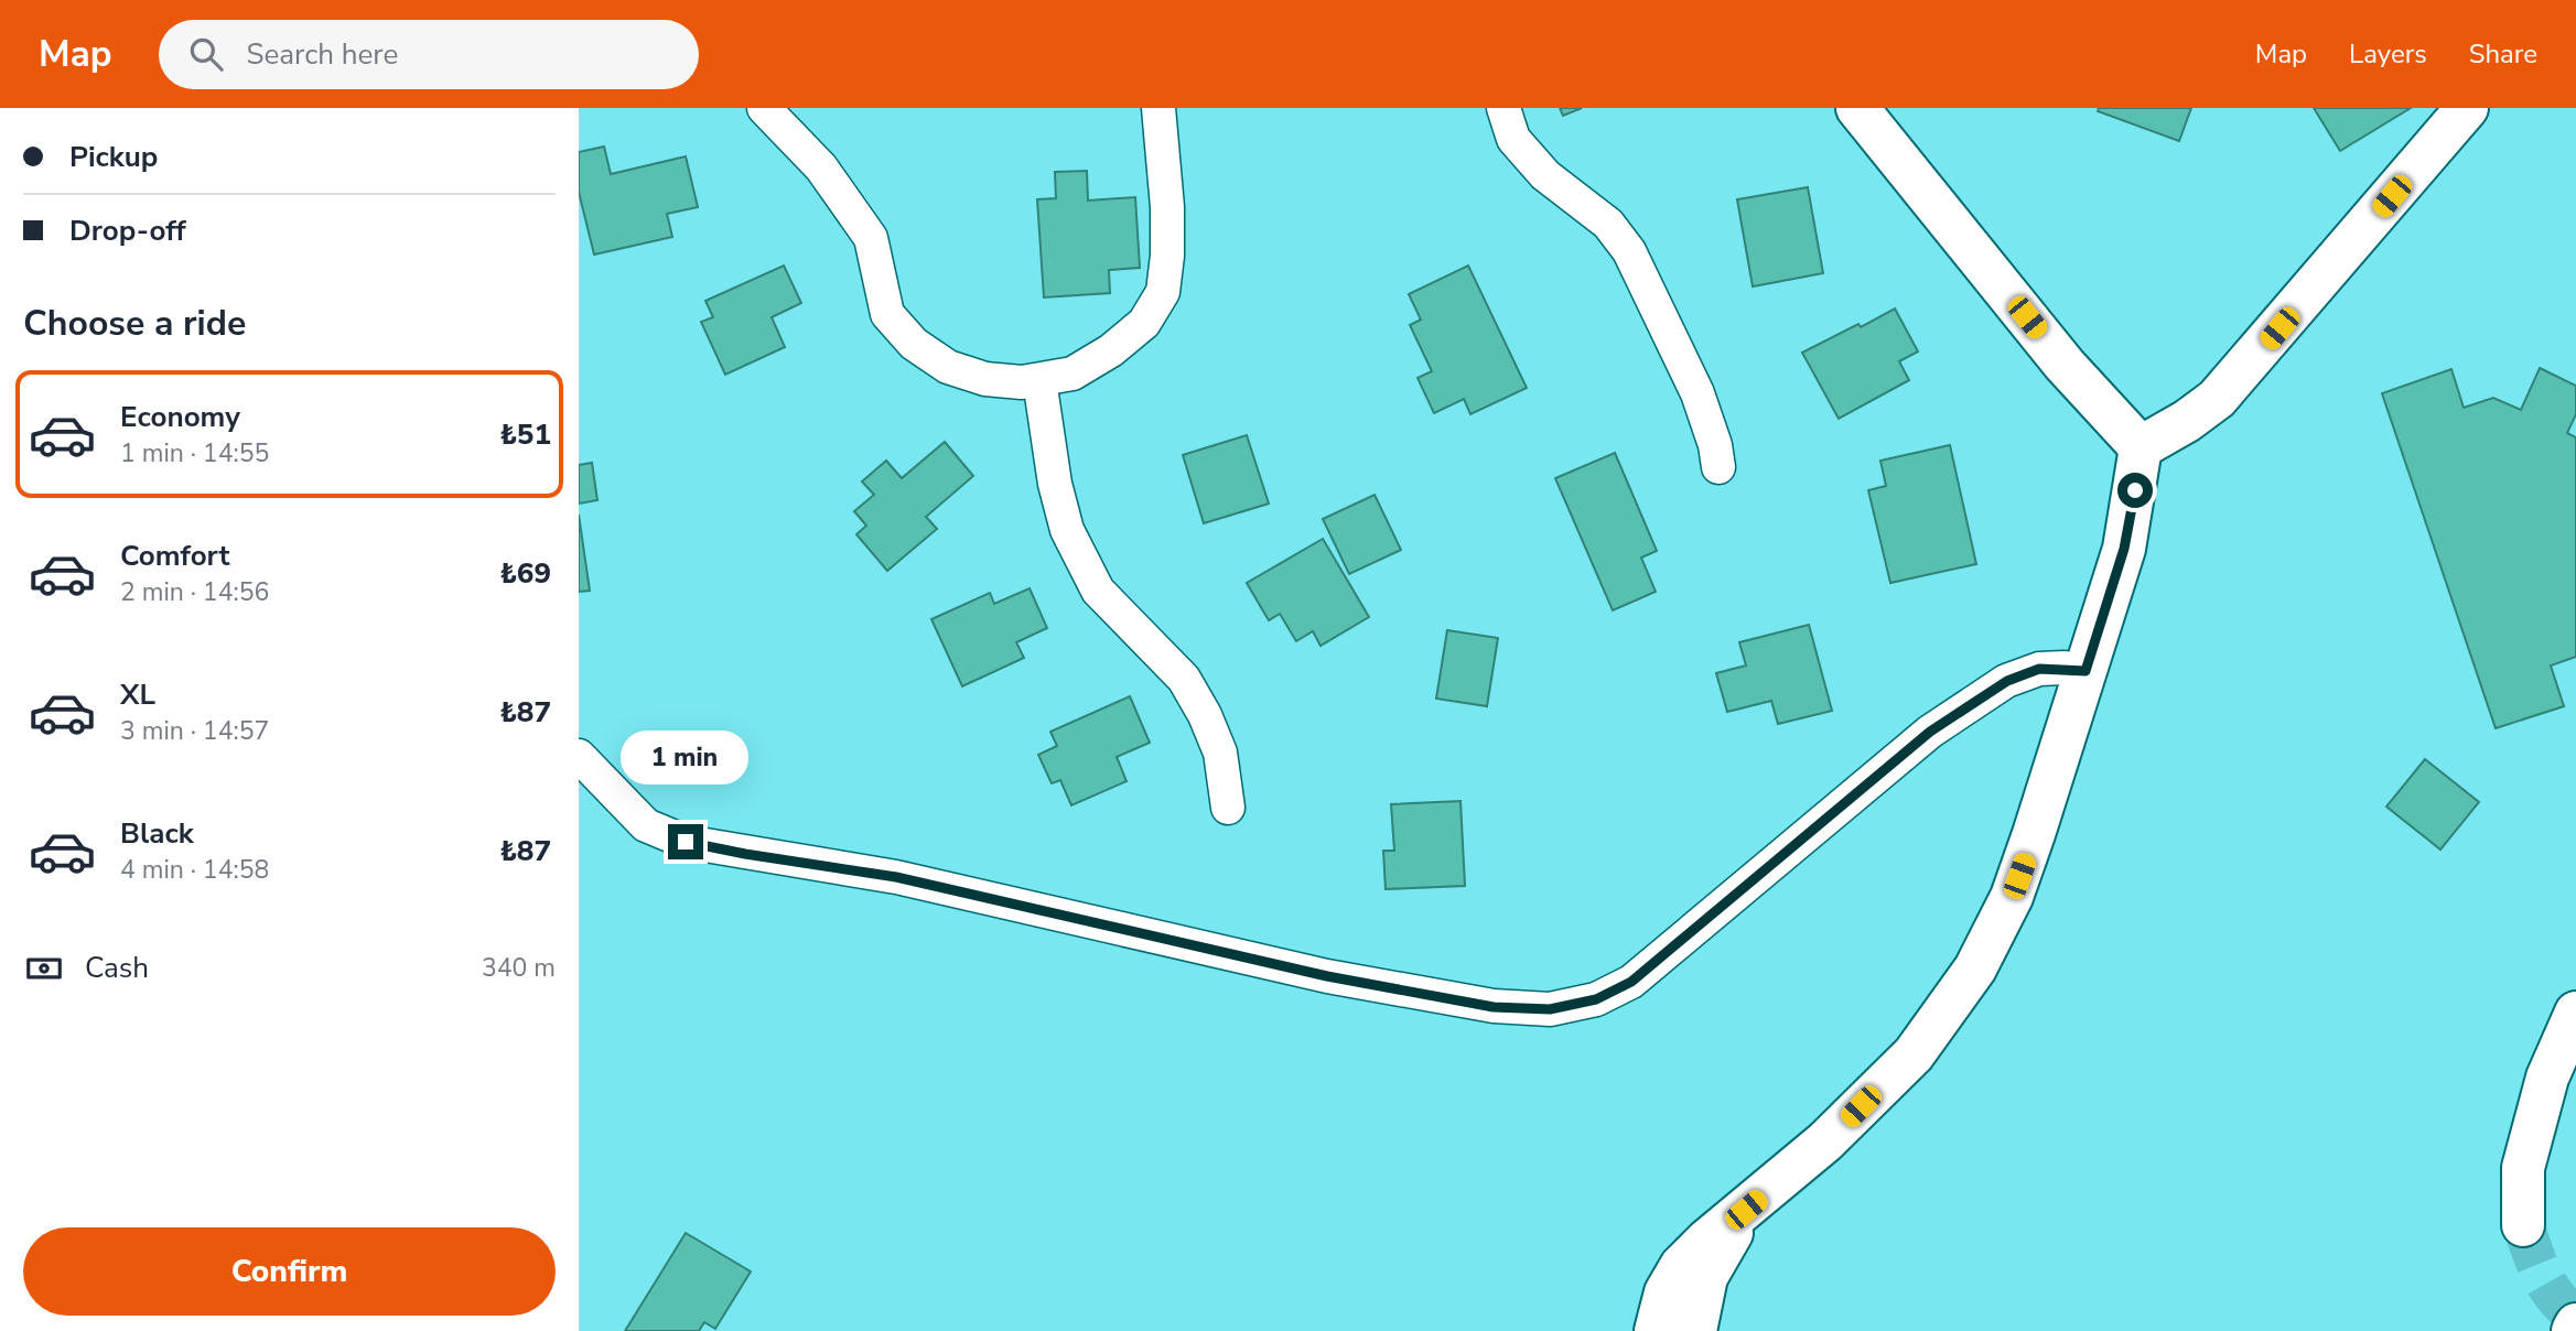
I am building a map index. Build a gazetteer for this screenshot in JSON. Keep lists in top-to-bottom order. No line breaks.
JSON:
{"page":{"header":"Map","search":"Search here","nav":["Map","Layers","Share"],"banner":["Pickup","Drop-off"],"heading":"Choose a ride","list":[{"name":"Economy","note":"1 min · 14:55","value":"₺51"},{"name":"Comfort","note":"2 min · 14:56","value":"₺69"},{"name":"XL","note":"3 min · 14:57","value":"₺87"},{"name":"Black","note":"4 min · 14:58","value":"₺87"}],"bubble":"1 min","pay":["Cash","340 m"],"buttons":"Confirm"}}
